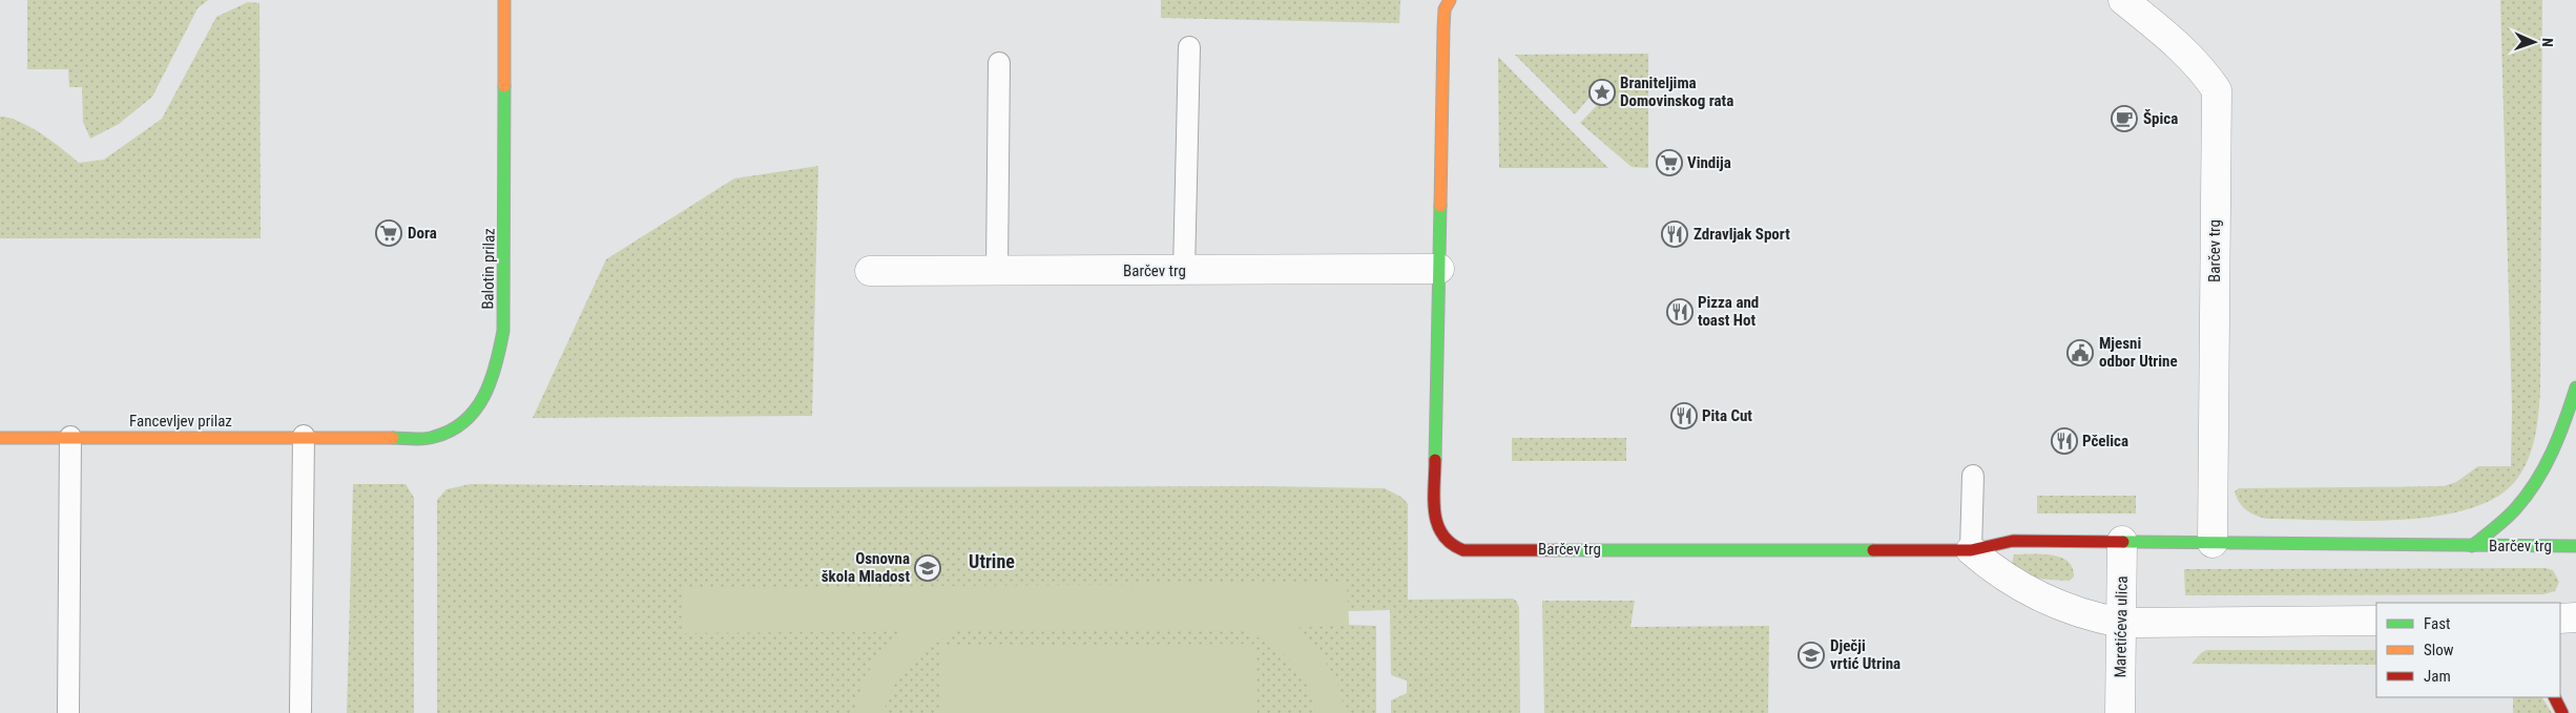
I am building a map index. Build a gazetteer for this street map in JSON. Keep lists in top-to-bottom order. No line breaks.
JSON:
{"streets":{"street":["Barčev trg","Balotin prilaz","Fancevljev prilaz","Maretićeva ulica"]},"crossings":[["Barčev trg","Maretićeva ulica"],["Balotin prilaz","Fancevljev prilaz"]],"districts":["Utrine"],"places":{"place":["Braniteljima Domovinskog rata"],"cafe":["Špica"],"supermarket":["Vindija","Dora"],"restaurant":["Zdravljak Sport","Pizza and toast Hot","Pita Cut","Pčelica"],"public building":["Mjesni odbor Utrine"],"school or university":["Osnovna škola Mladost","Dječji vrtić Utrina"]},"legend":["Fast","Slow","Jam"],"north":"right"}
